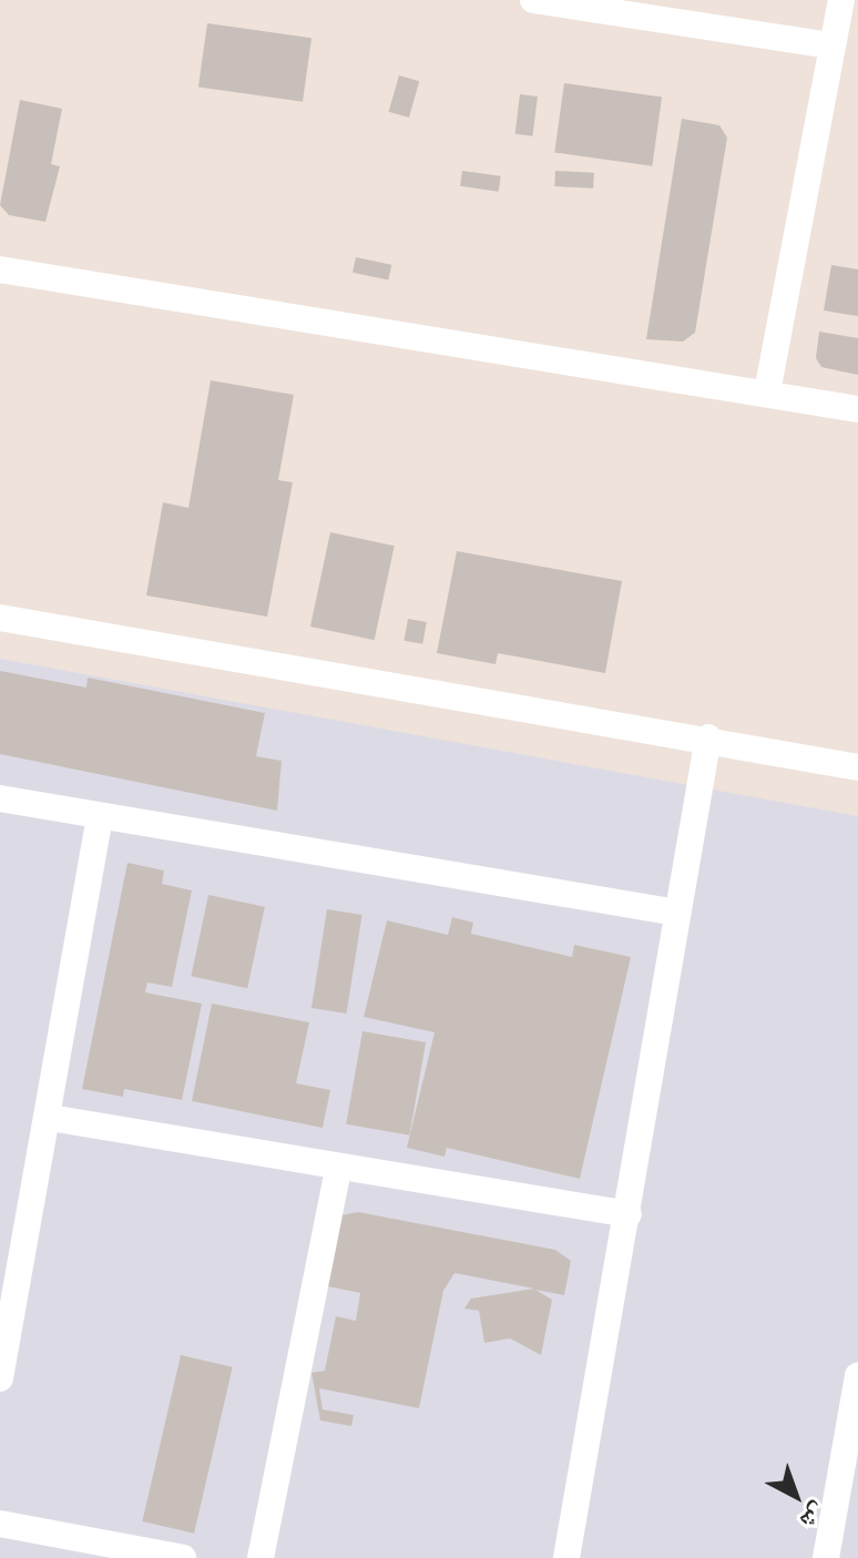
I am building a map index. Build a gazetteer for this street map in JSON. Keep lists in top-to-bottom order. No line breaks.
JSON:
{"north":"bottom right"}
